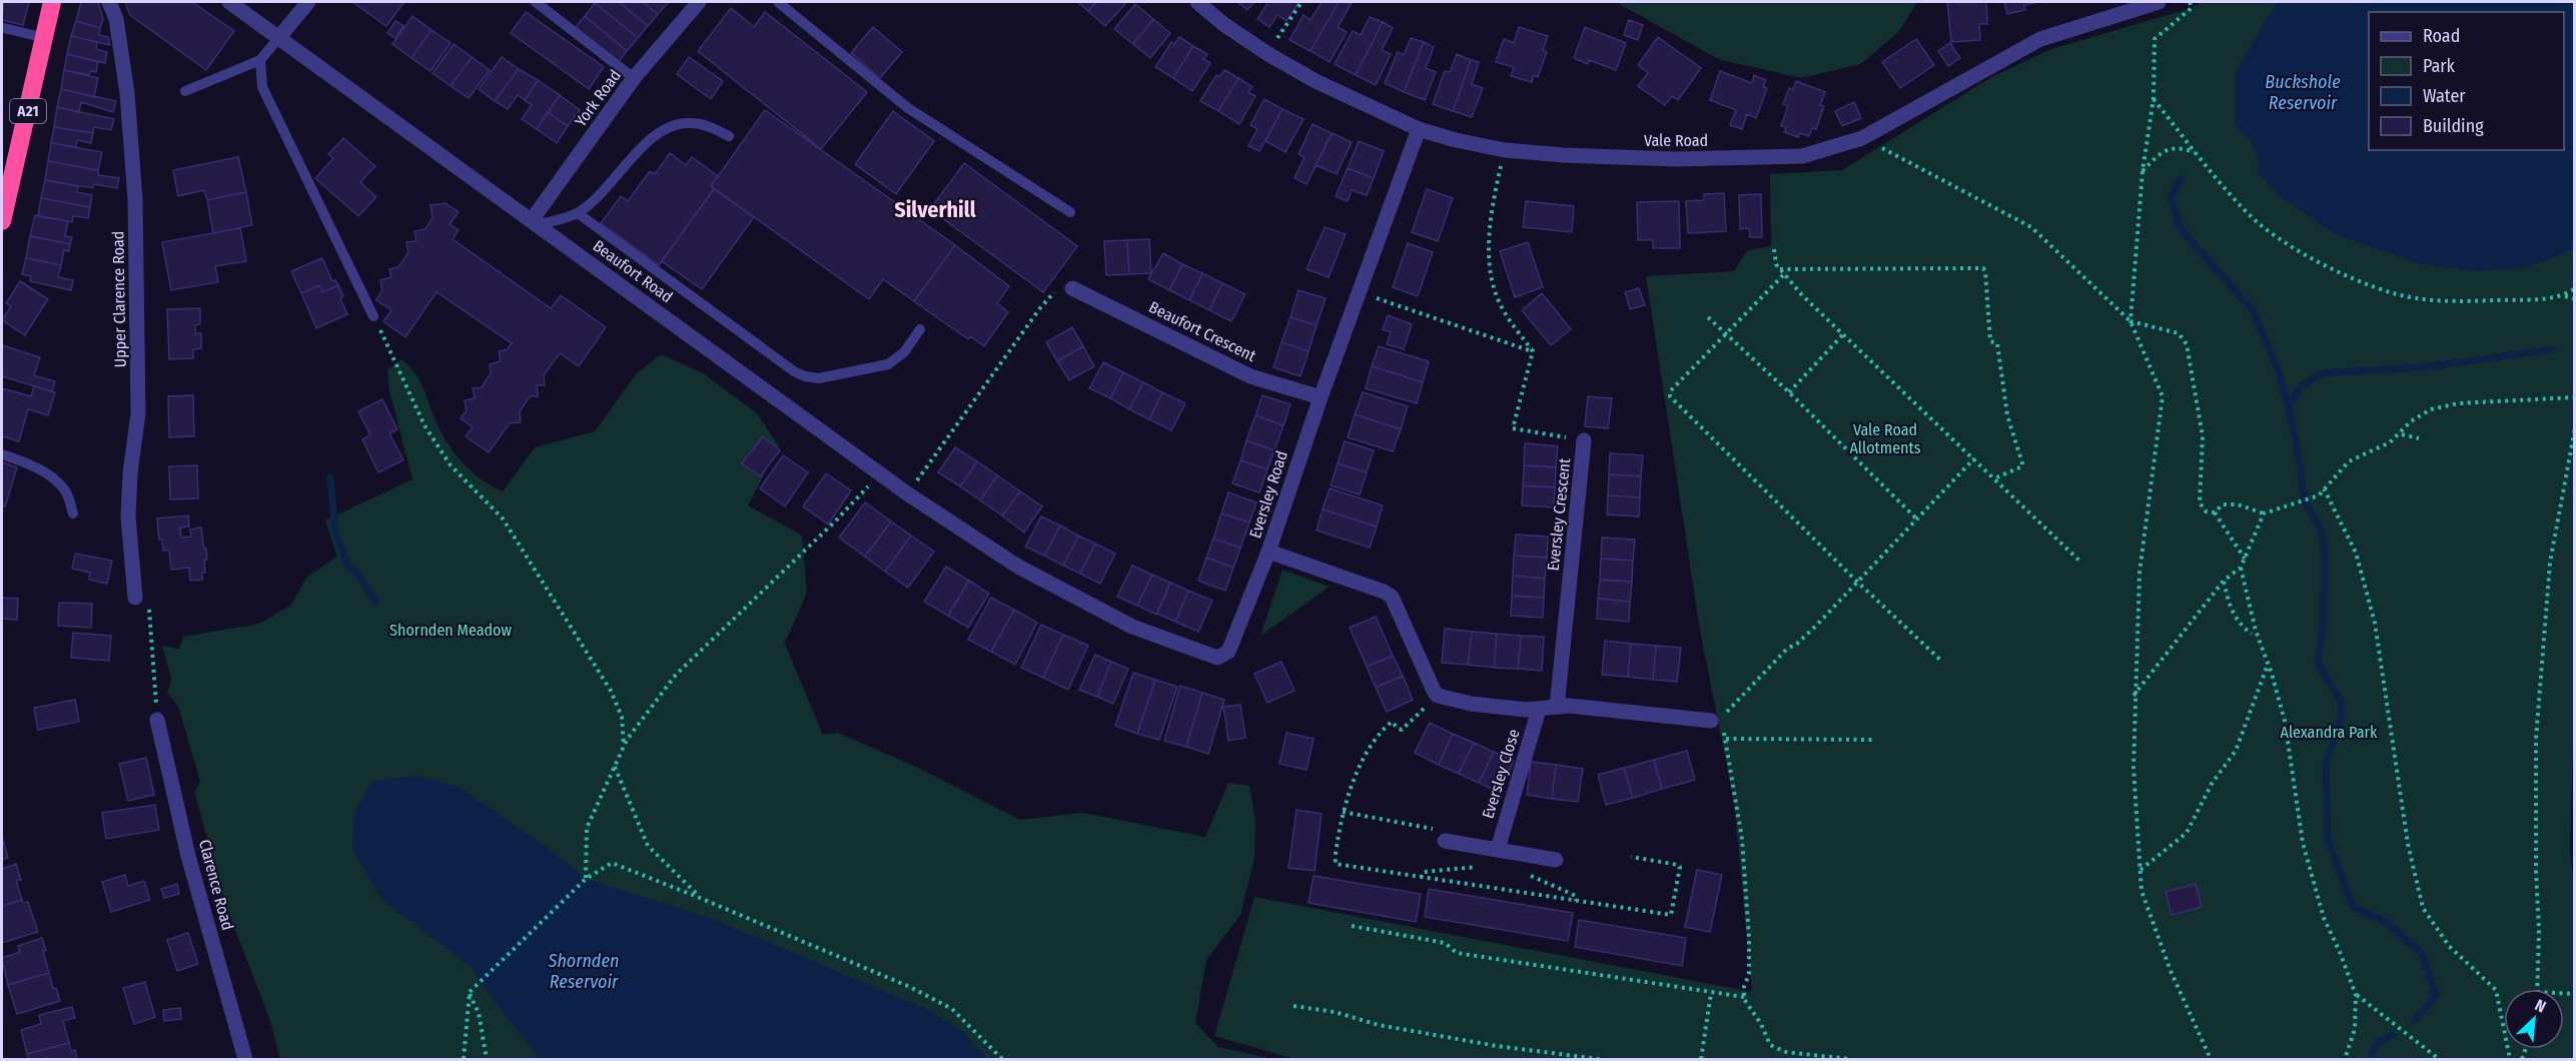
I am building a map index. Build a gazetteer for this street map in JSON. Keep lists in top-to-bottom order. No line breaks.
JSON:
{"streets":{"highway":["A21"],"street":["York Road","Vale Road","Beaufort Road","Upper Clarence Road","Beaufort Crescent","Eversley Road","Eversley Crescent","Eversley Close","Clarence Road"]},"crossings":[["York Road","Beaufort Road"],["Vale Road","Eversley Road"],["Beaufort Road","Eversley Road"],["Beaufort Crescent","Eversley Road"]],"districts":["Silverhill"],"water":["Buckshole Reservoir","Shornden Reservoir"],"parks":["Vale Road Allotments","Shornden Meadow","Alexandra Park"],"legend":["Road","Park","Water","Building"],"north":"top right"}
